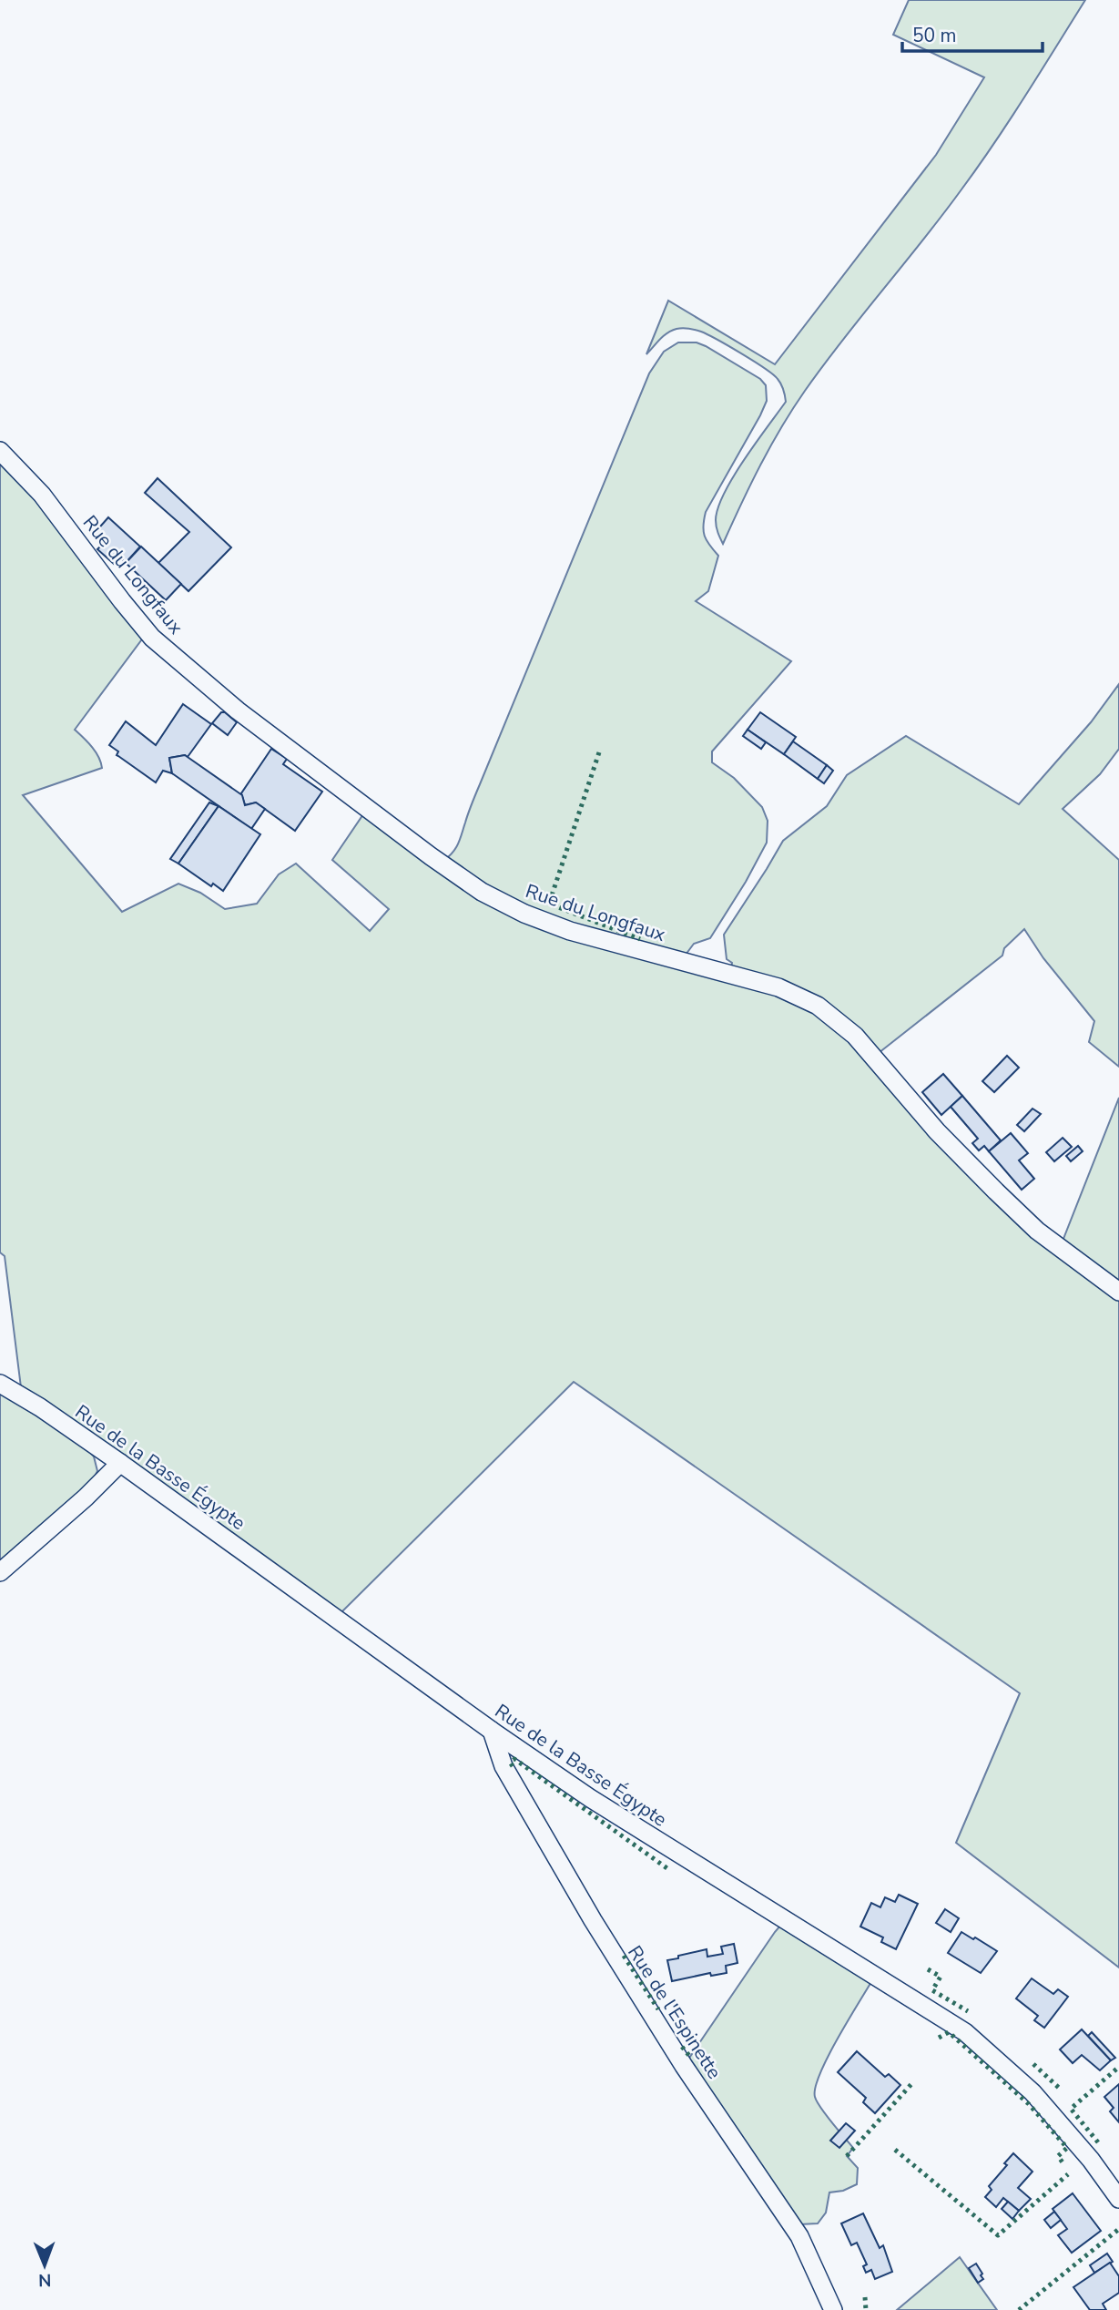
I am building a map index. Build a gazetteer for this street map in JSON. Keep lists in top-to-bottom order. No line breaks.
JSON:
{"streets":{"street":["Rue du Longfaux","Rue de la Basse Égypte","Rue de l'Espinette"]},"crossings":[["Rue de la Basse Égypte","Rue de l'Espinette"]],"scale_bar":"50 m","north":"bottom"}
